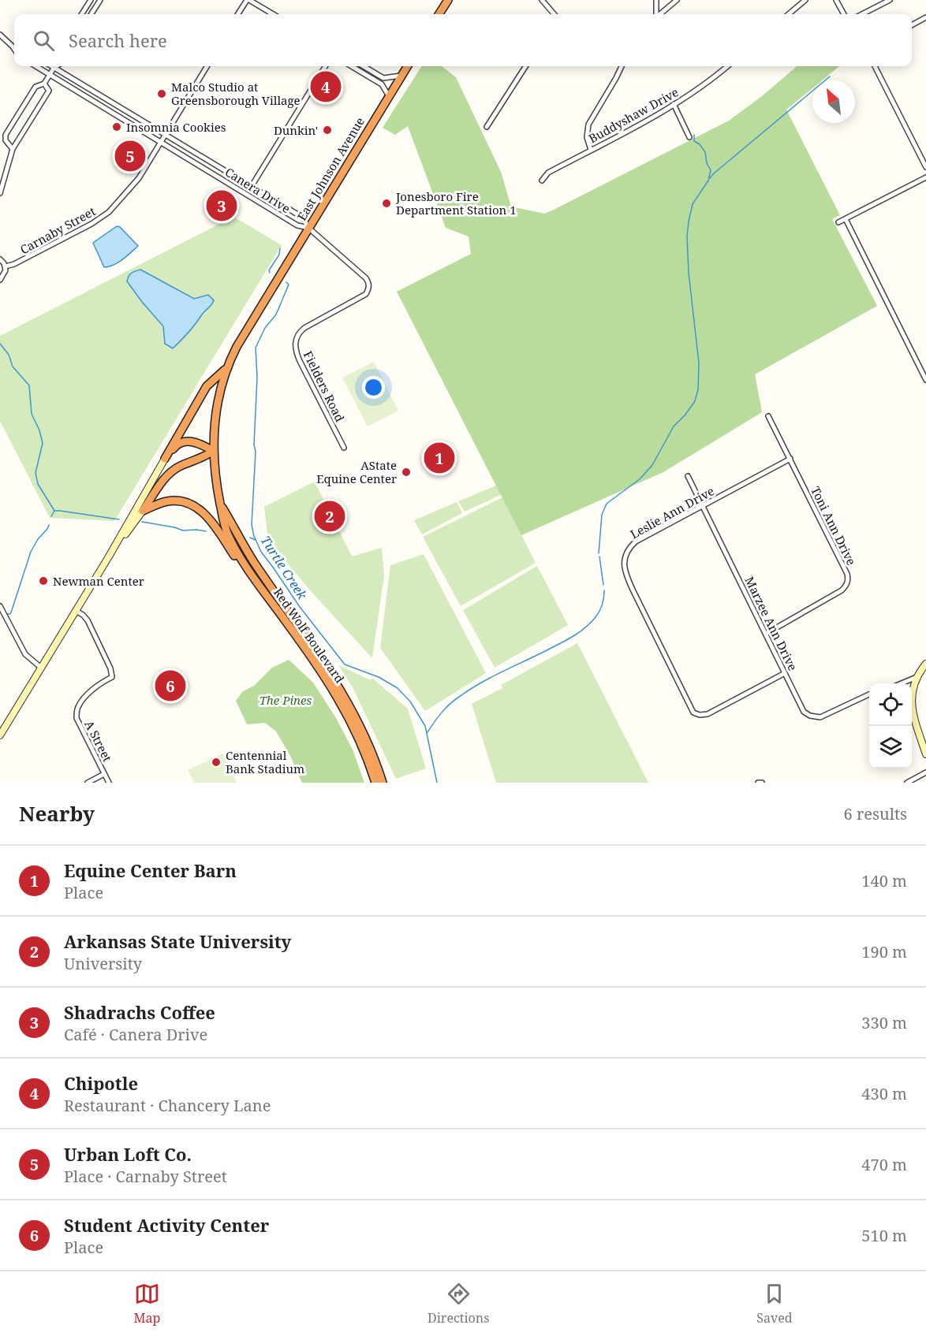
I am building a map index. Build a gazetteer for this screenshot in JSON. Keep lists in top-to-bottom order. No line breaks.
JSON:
{"streets":{"highway":["East Johnson Avenue","Red Wolf Boulevard"],"street":["Buddyshaw Drive","Canera Drive","Carnaby Street","Fielders Road","Leslie Ann Drive","Toni Ann Drive","Marzee Ann Drive","A Street"]},"crossings":[["East Johnson Avenue","Canera Drive"],["East Johnson Avenue","Fielders Road"],["East Johnson Avenue","Red Wolf Boulevard"],["Canera Drive","Carnaby Street"],["Canera Drive","Fielders Road"],["Leslie Ann Drive","Toni Ann Drive"],["Leslie Ann Drive","Marzee Ann Drive"],["Toni Ann Drive","Marzee Ann Drive"]],"water":["Turtle Creek"],"parks":["The Pines"],"places":["Malco Studio at Greensborough Village","Insomnia Cookies","Dunkin'","Jonesboro Fire Department Station 1","AState Equine Center","Newman Center","Centennial Bank Stadium"],"north":"top left","page":{"search":"Search here","pins":["4","5","3","1","2","6"],"heading":["Nearby","6 results"],"list":[{"mark":"1","name":"Equine Center Barn","note":"Place","value":"140 m"},{"mark":"2","name":"Arkansas State University","note":"University","value":"190 m"},{"mark":"3","name":"Shadrachs Coffee","note":"Café · Canera Drive","value":"330 m"},{"mark":"4","name":"Chipotle","note":"Restaurant · Chancery Lane","value":"430 m"},{"mark":"5","name":"Urban Loft Co.","note":"Place · Carnaby Street","value":"470 m"},{"mark":"6","name":"Student Activity Center","note":"Place","value":"510 m"}],"nav":["Map","Directions","Saved"]}}
